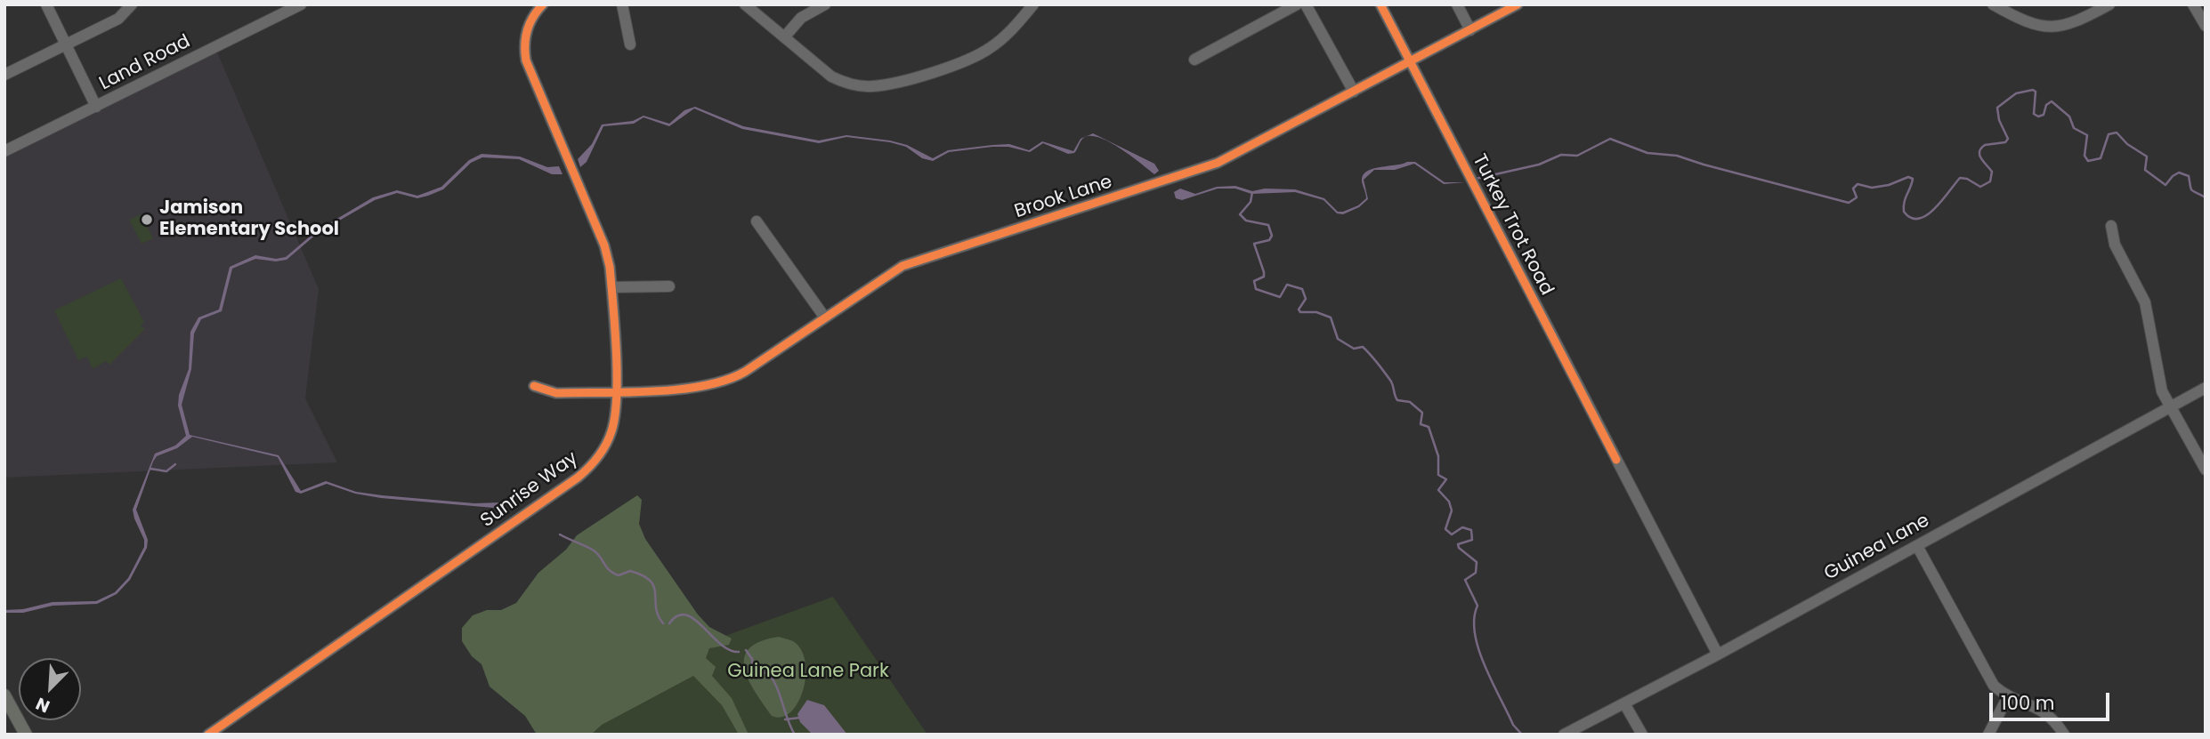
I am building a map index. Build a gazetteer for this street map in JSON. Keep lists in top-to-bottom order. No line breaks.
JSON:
{"streets":{"street":["Land Road","Brook Lane","Turkey Trot Road","Sunrise Way","Guinea Lane"]},"crossings":[["Brook Lane","Turkey Trot Road"],["Brook Lane","Sunrise Way"],["Turkey Trot Road","Guinea Lane"]],"parks":["Guinea Lane Park"],"places":["Jamison Elementary School"],"scale_bar":"100 m","north":"bottom left"}
